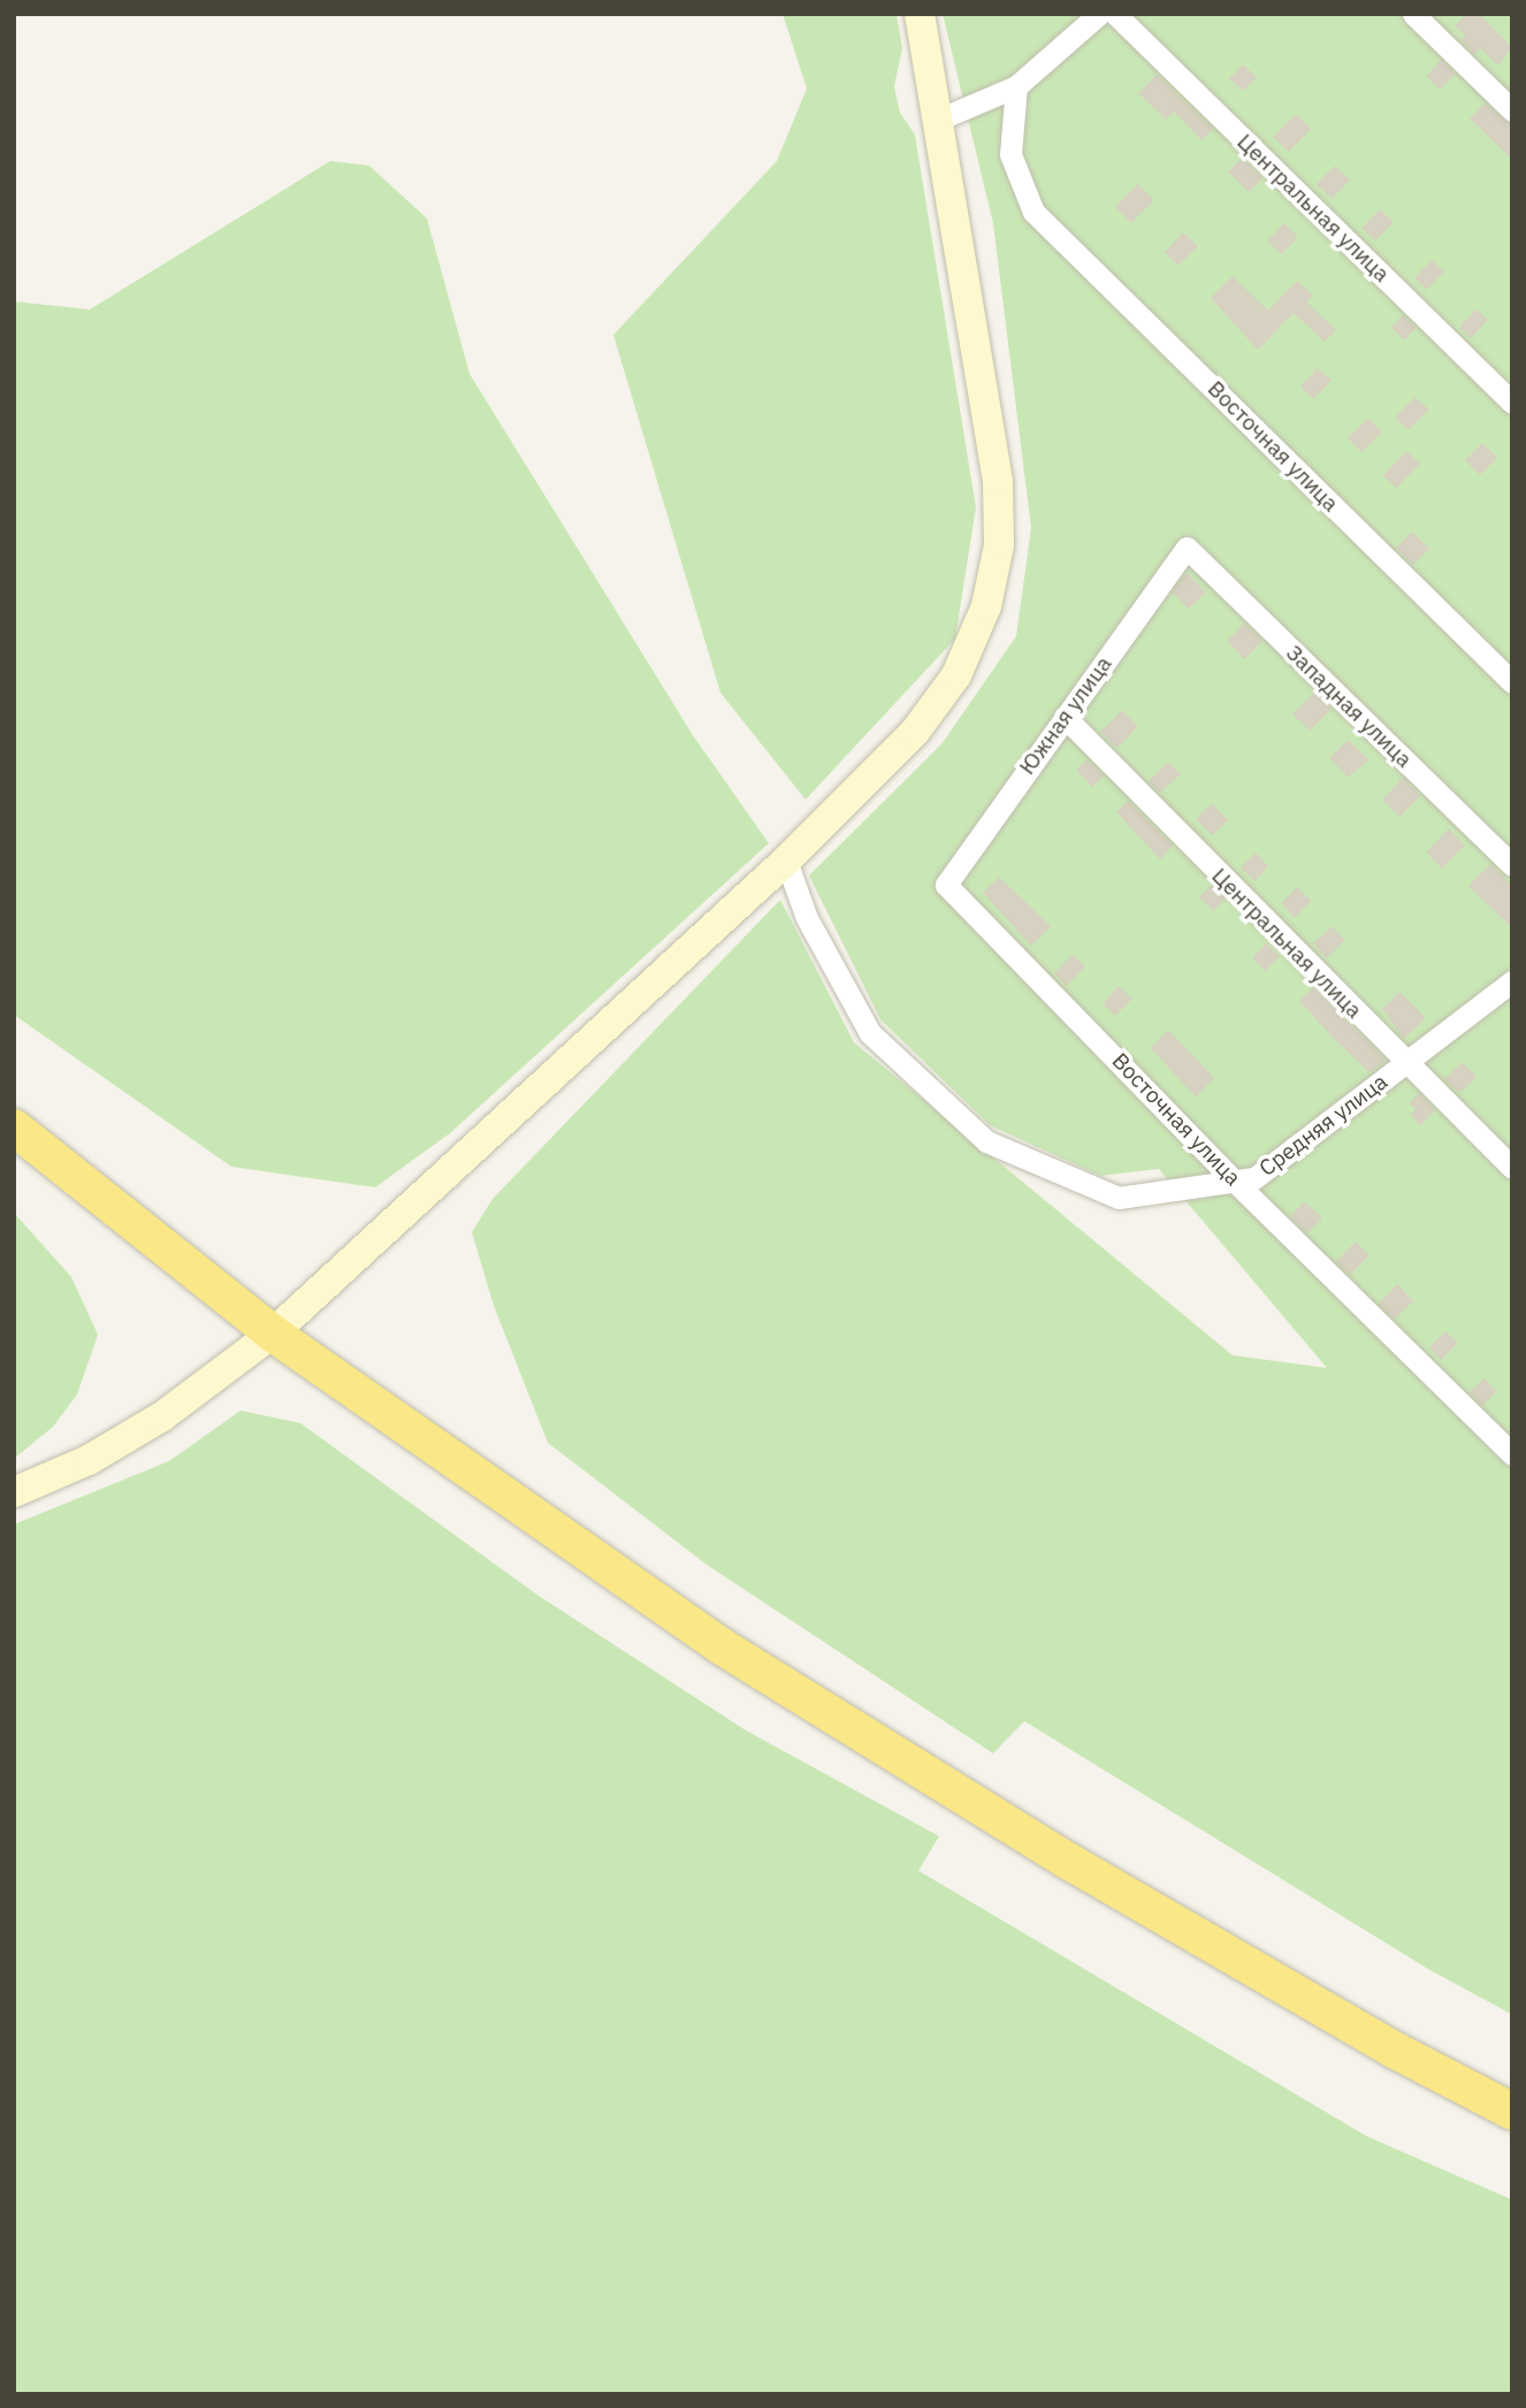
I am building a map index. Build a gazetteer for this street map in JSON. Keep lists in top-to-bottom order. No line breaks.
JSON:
{"streets":{"street":["Центральная улица","Восточная улица","Западная улица","Южная улица","Средняя улица"]},"crossings":[["Центральная улица","Южная улица"],["Центральная улица","Средняя улица"],["Восточная улица","Южная улица"],["Восточная улица","Средняя улица"],["Западная улица","Южная улица"]]}
